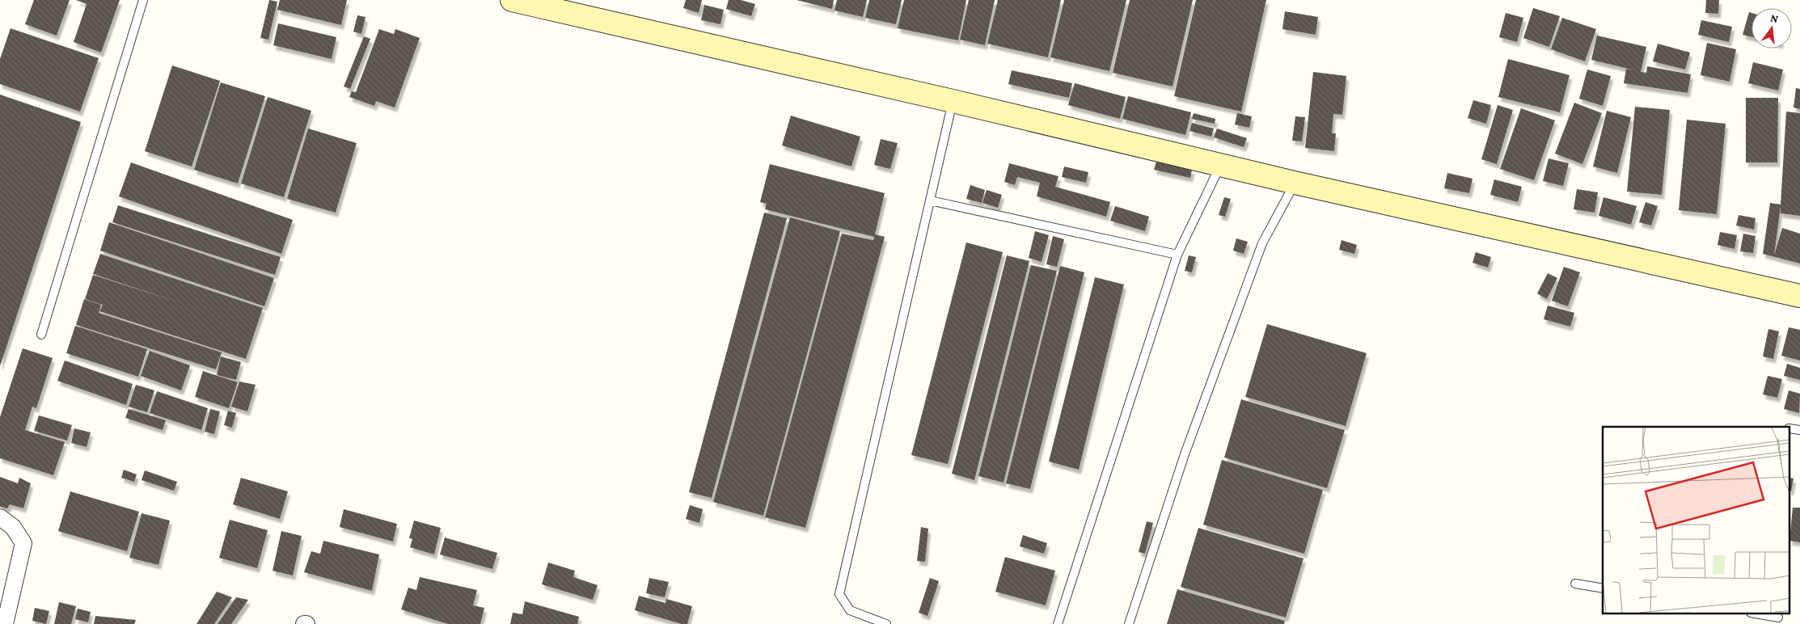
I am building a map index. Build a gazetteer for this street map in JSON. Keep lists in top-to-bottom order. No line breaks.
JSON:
{"north":"top"}
